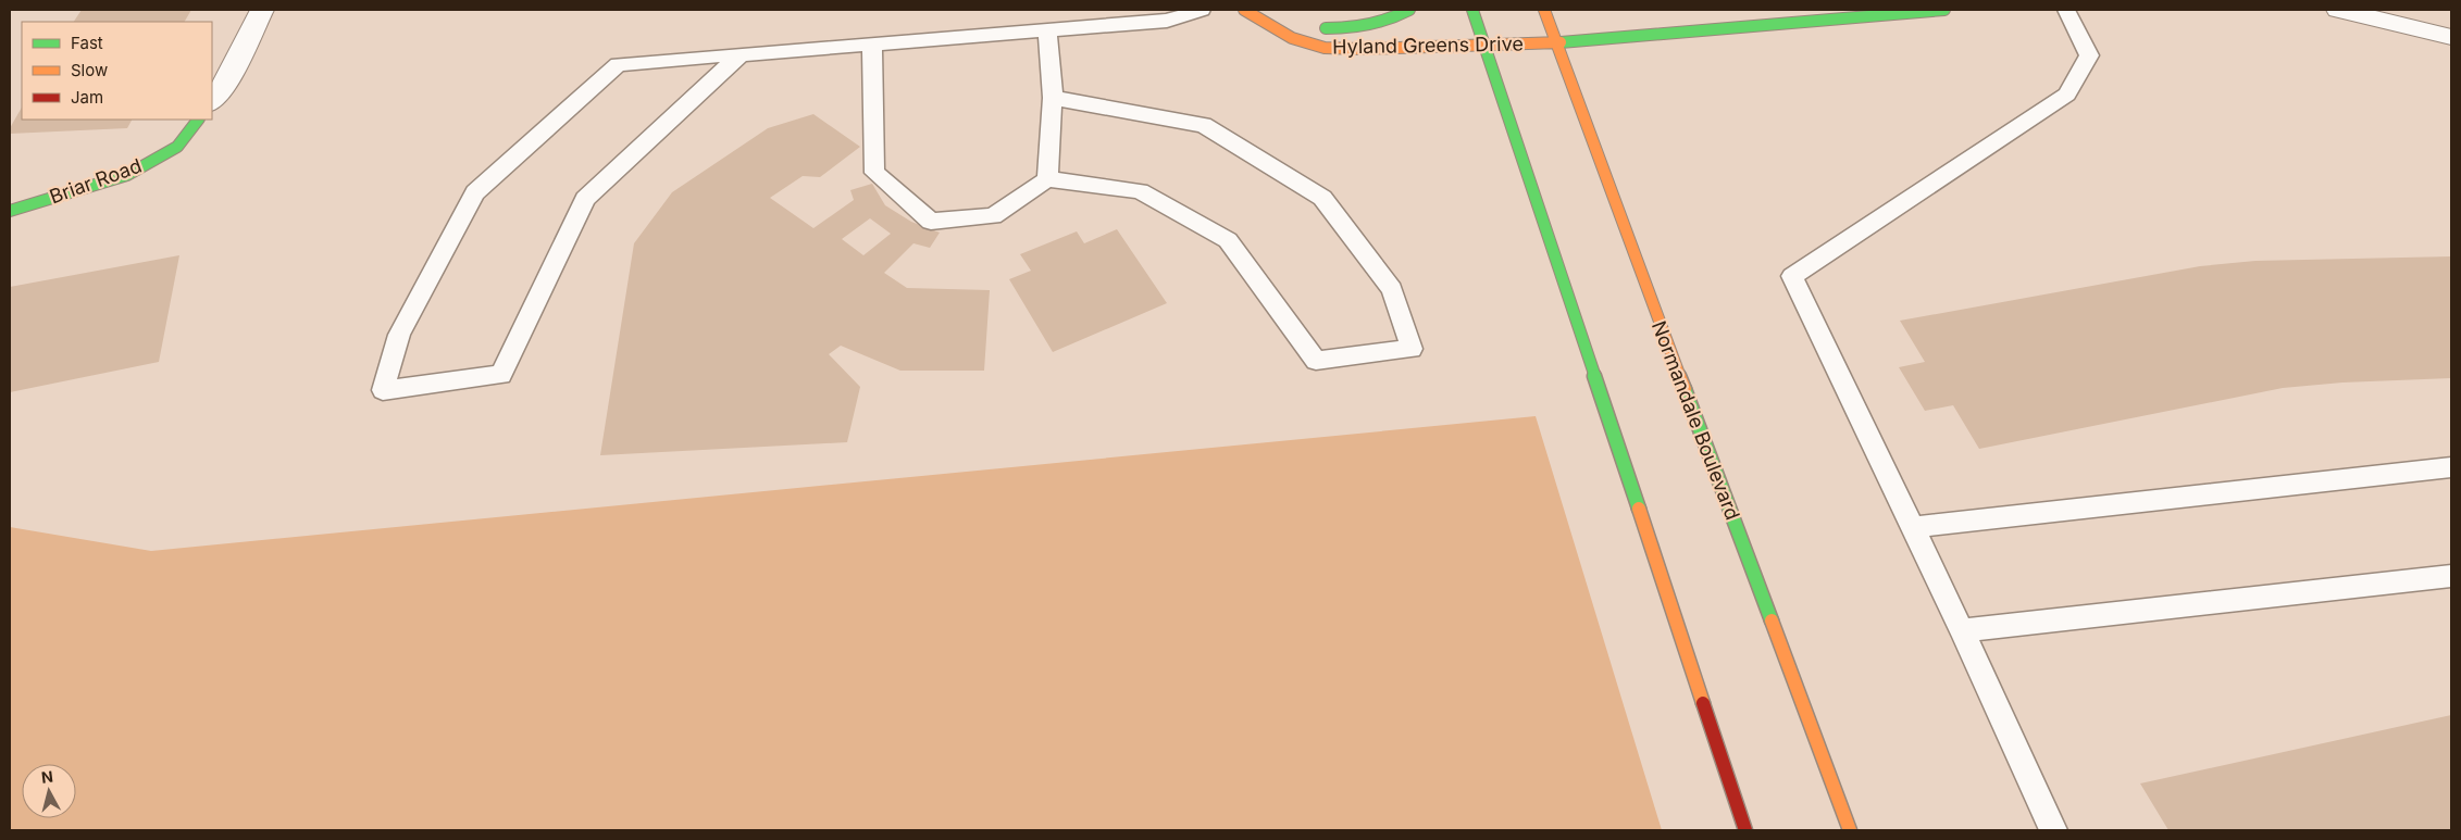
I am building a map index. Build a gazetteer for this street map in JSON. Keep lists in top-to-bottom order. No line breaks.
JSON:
{"streets":{"main road":["Hyland Greens Drive","Briar Road","Normandale Boulevard"]},"crossings":[["Hyland Greens Drive","Normandale Boulevard"]],"legend":["Fast","Slow","Jam"],"north":"top"}
